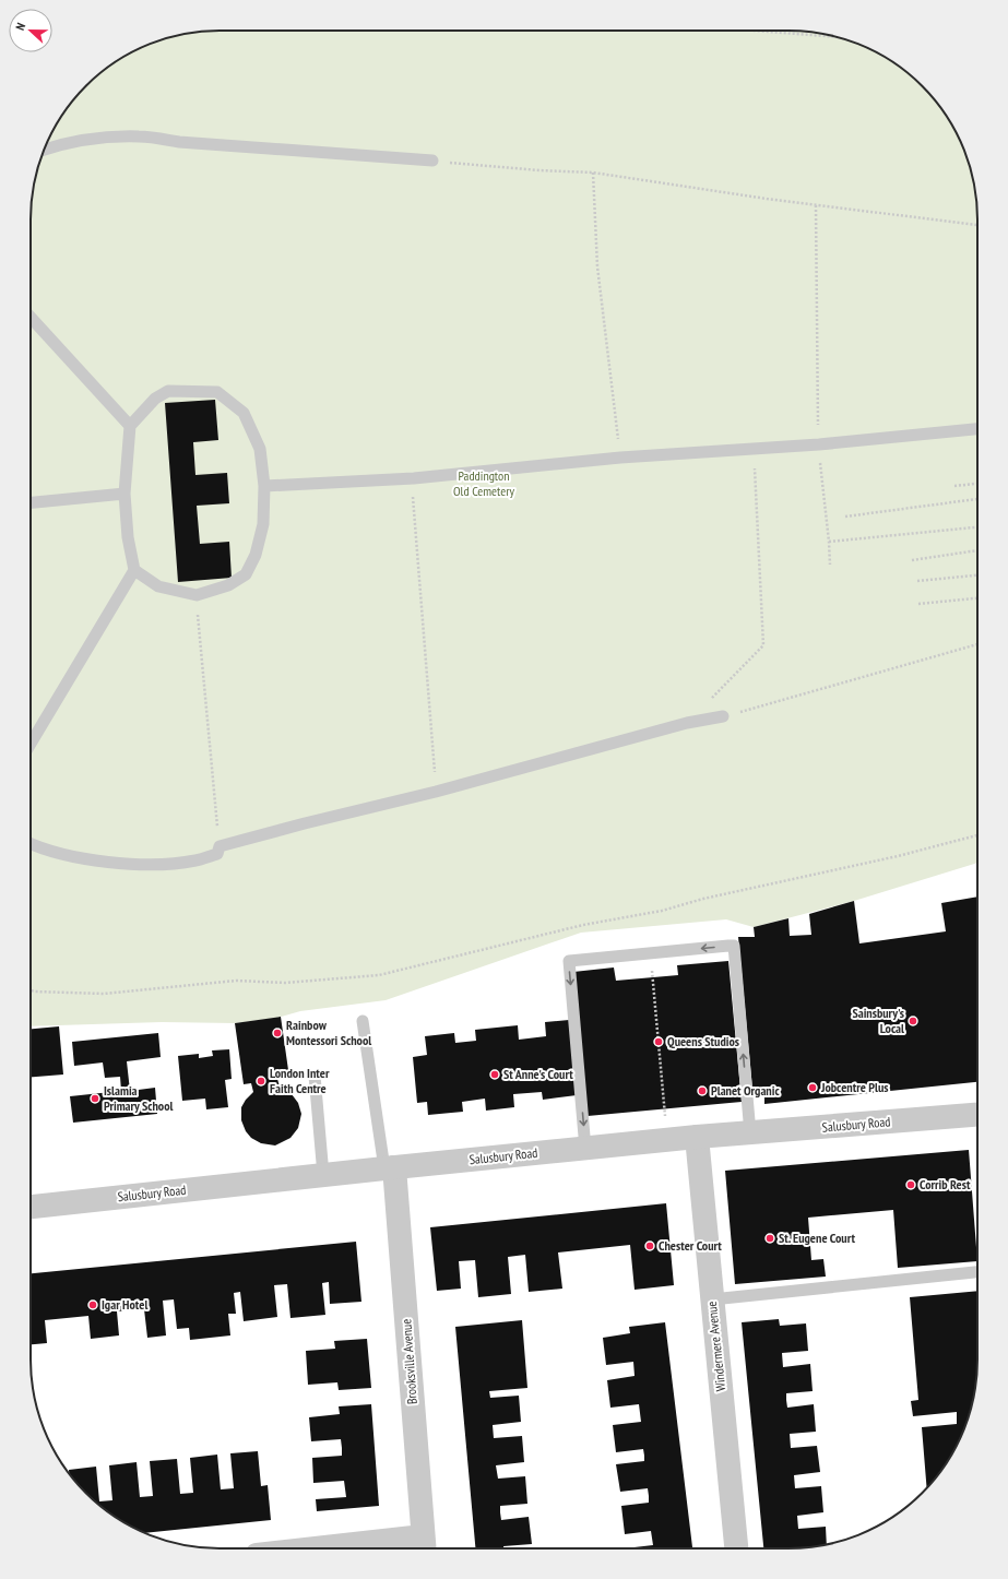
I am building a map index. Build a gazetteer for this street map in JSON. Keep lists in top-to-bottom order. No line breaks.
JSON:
{"streets":{"street":["Salusbury Road","Windermere Avenue","Brooksville Avenue"]},"crossings":[["Salusbury Road","Windermere Avenue"],["Salusbury Road","Brooksville Avenue"]],"parks":["Paddington Old Cemetery"],"places":["Sainsbury's Local","Rainbow Montessori School","Queens Studios","St Anne's Court","London Inter Faith Centre","Jobcentre Plus","Planet Organic","Islamia Primary School","Corrib Rest","St. Eugene Court","Chester Court","Igar Hotel"],"north":"left"}
